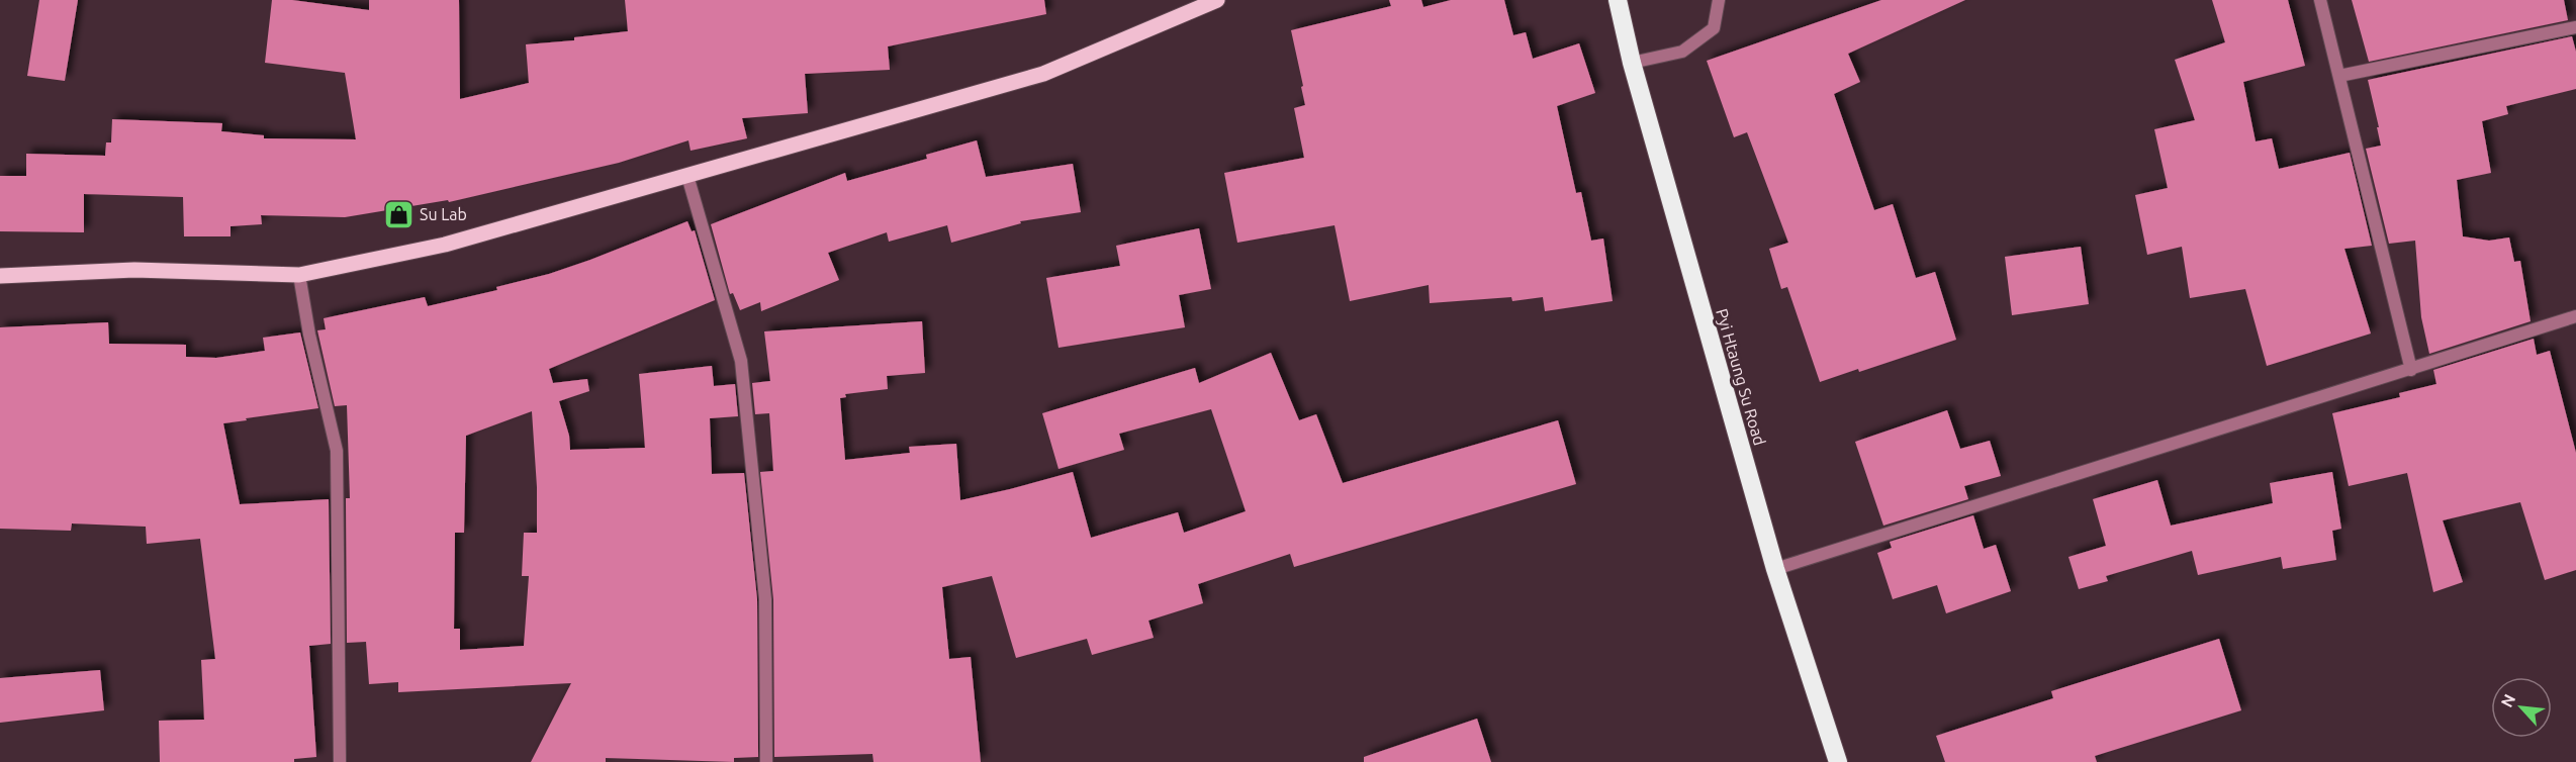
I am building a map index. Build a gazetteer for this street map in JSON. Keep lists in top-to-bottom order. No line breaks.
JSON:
{"streets":{"highway":["Pyi Htaung Su Road"]},"places":{"shop":["Su Lab"]},"north":"top left"}
